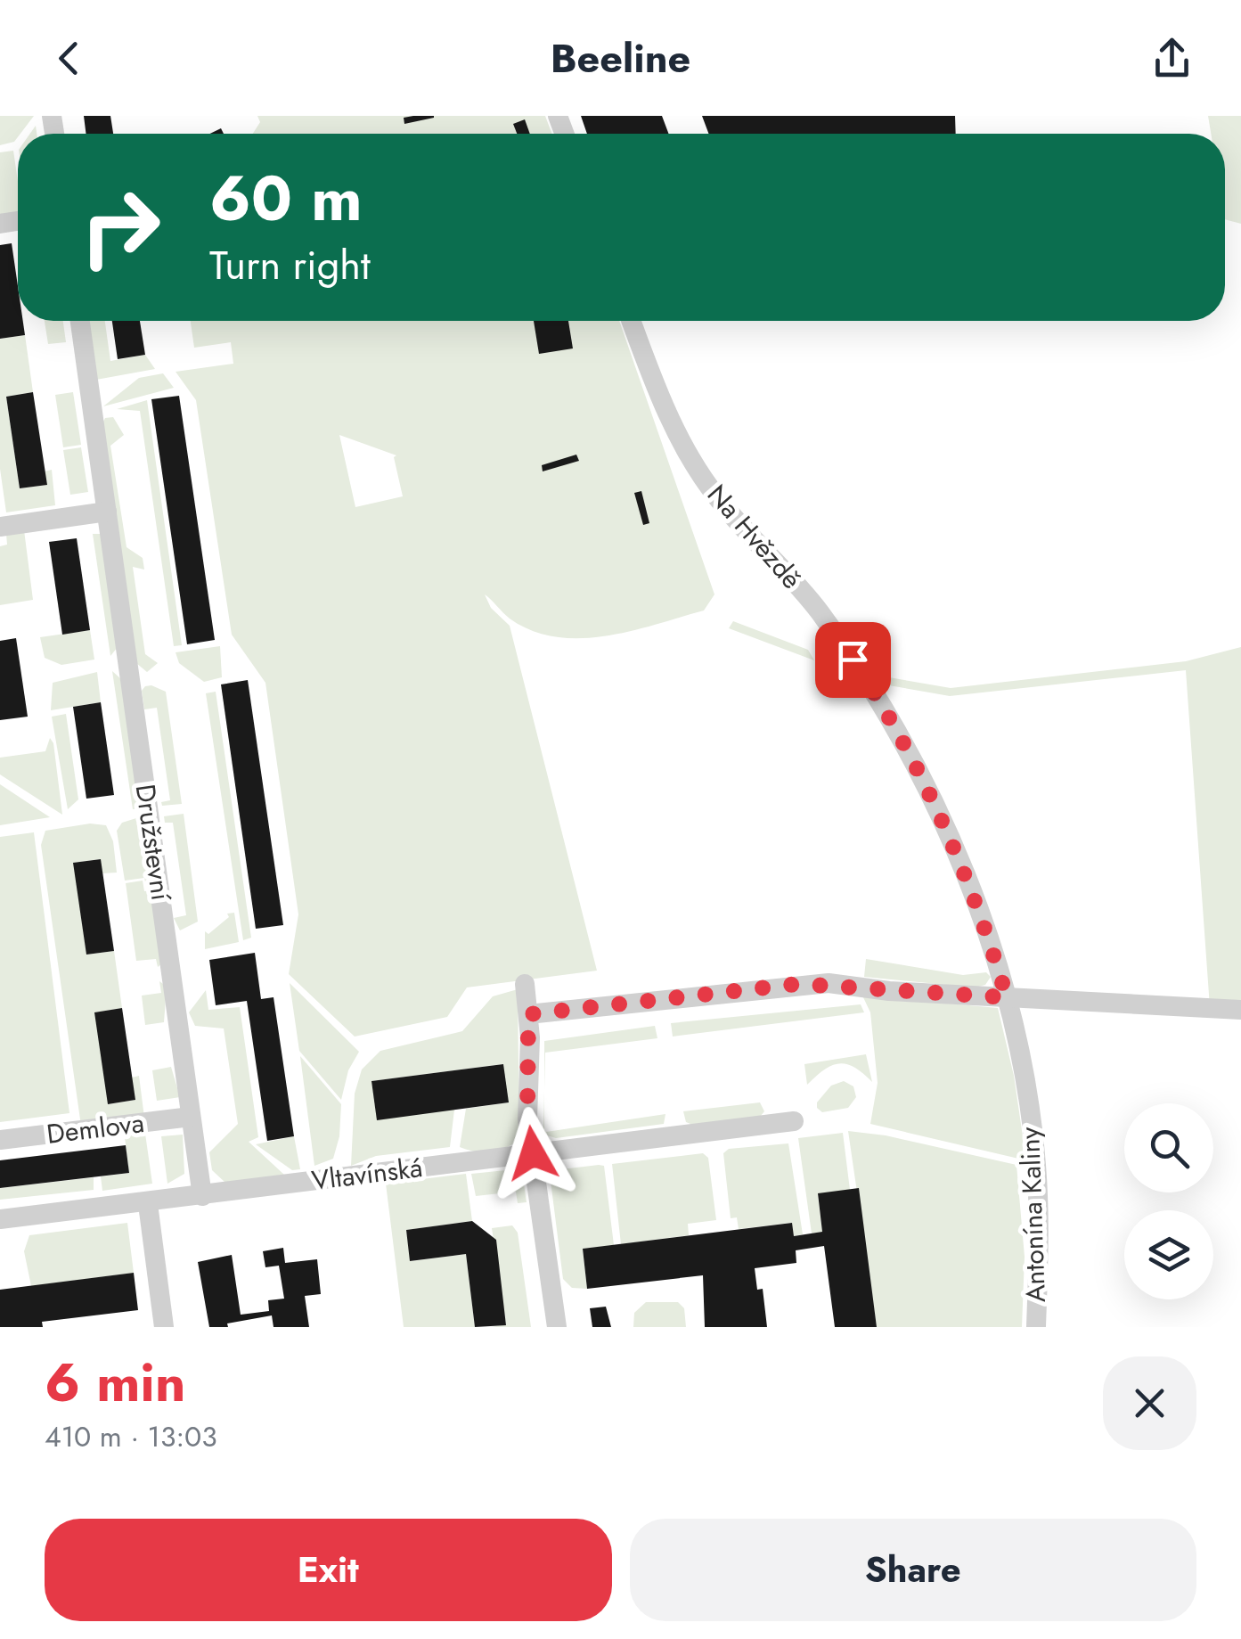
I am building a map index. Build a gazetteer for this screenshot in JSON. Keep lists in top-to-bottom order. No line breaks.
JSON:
{"streets":{"street":["Na Hvězdě","Družstevní","Demlova","Vltavínská","Antonína Kaliny"]},"crossings":[["Na Hvězdě","Antonína Kaliny"],["Družstevní","Demlova"],["Družstevní","Vltavínská"]],"page":{"header":"Beeline","turn":["60 m","Turn right"],"heading":["6 min","410 m · 13:03"],"buttons":["Exit","Share"]}}
